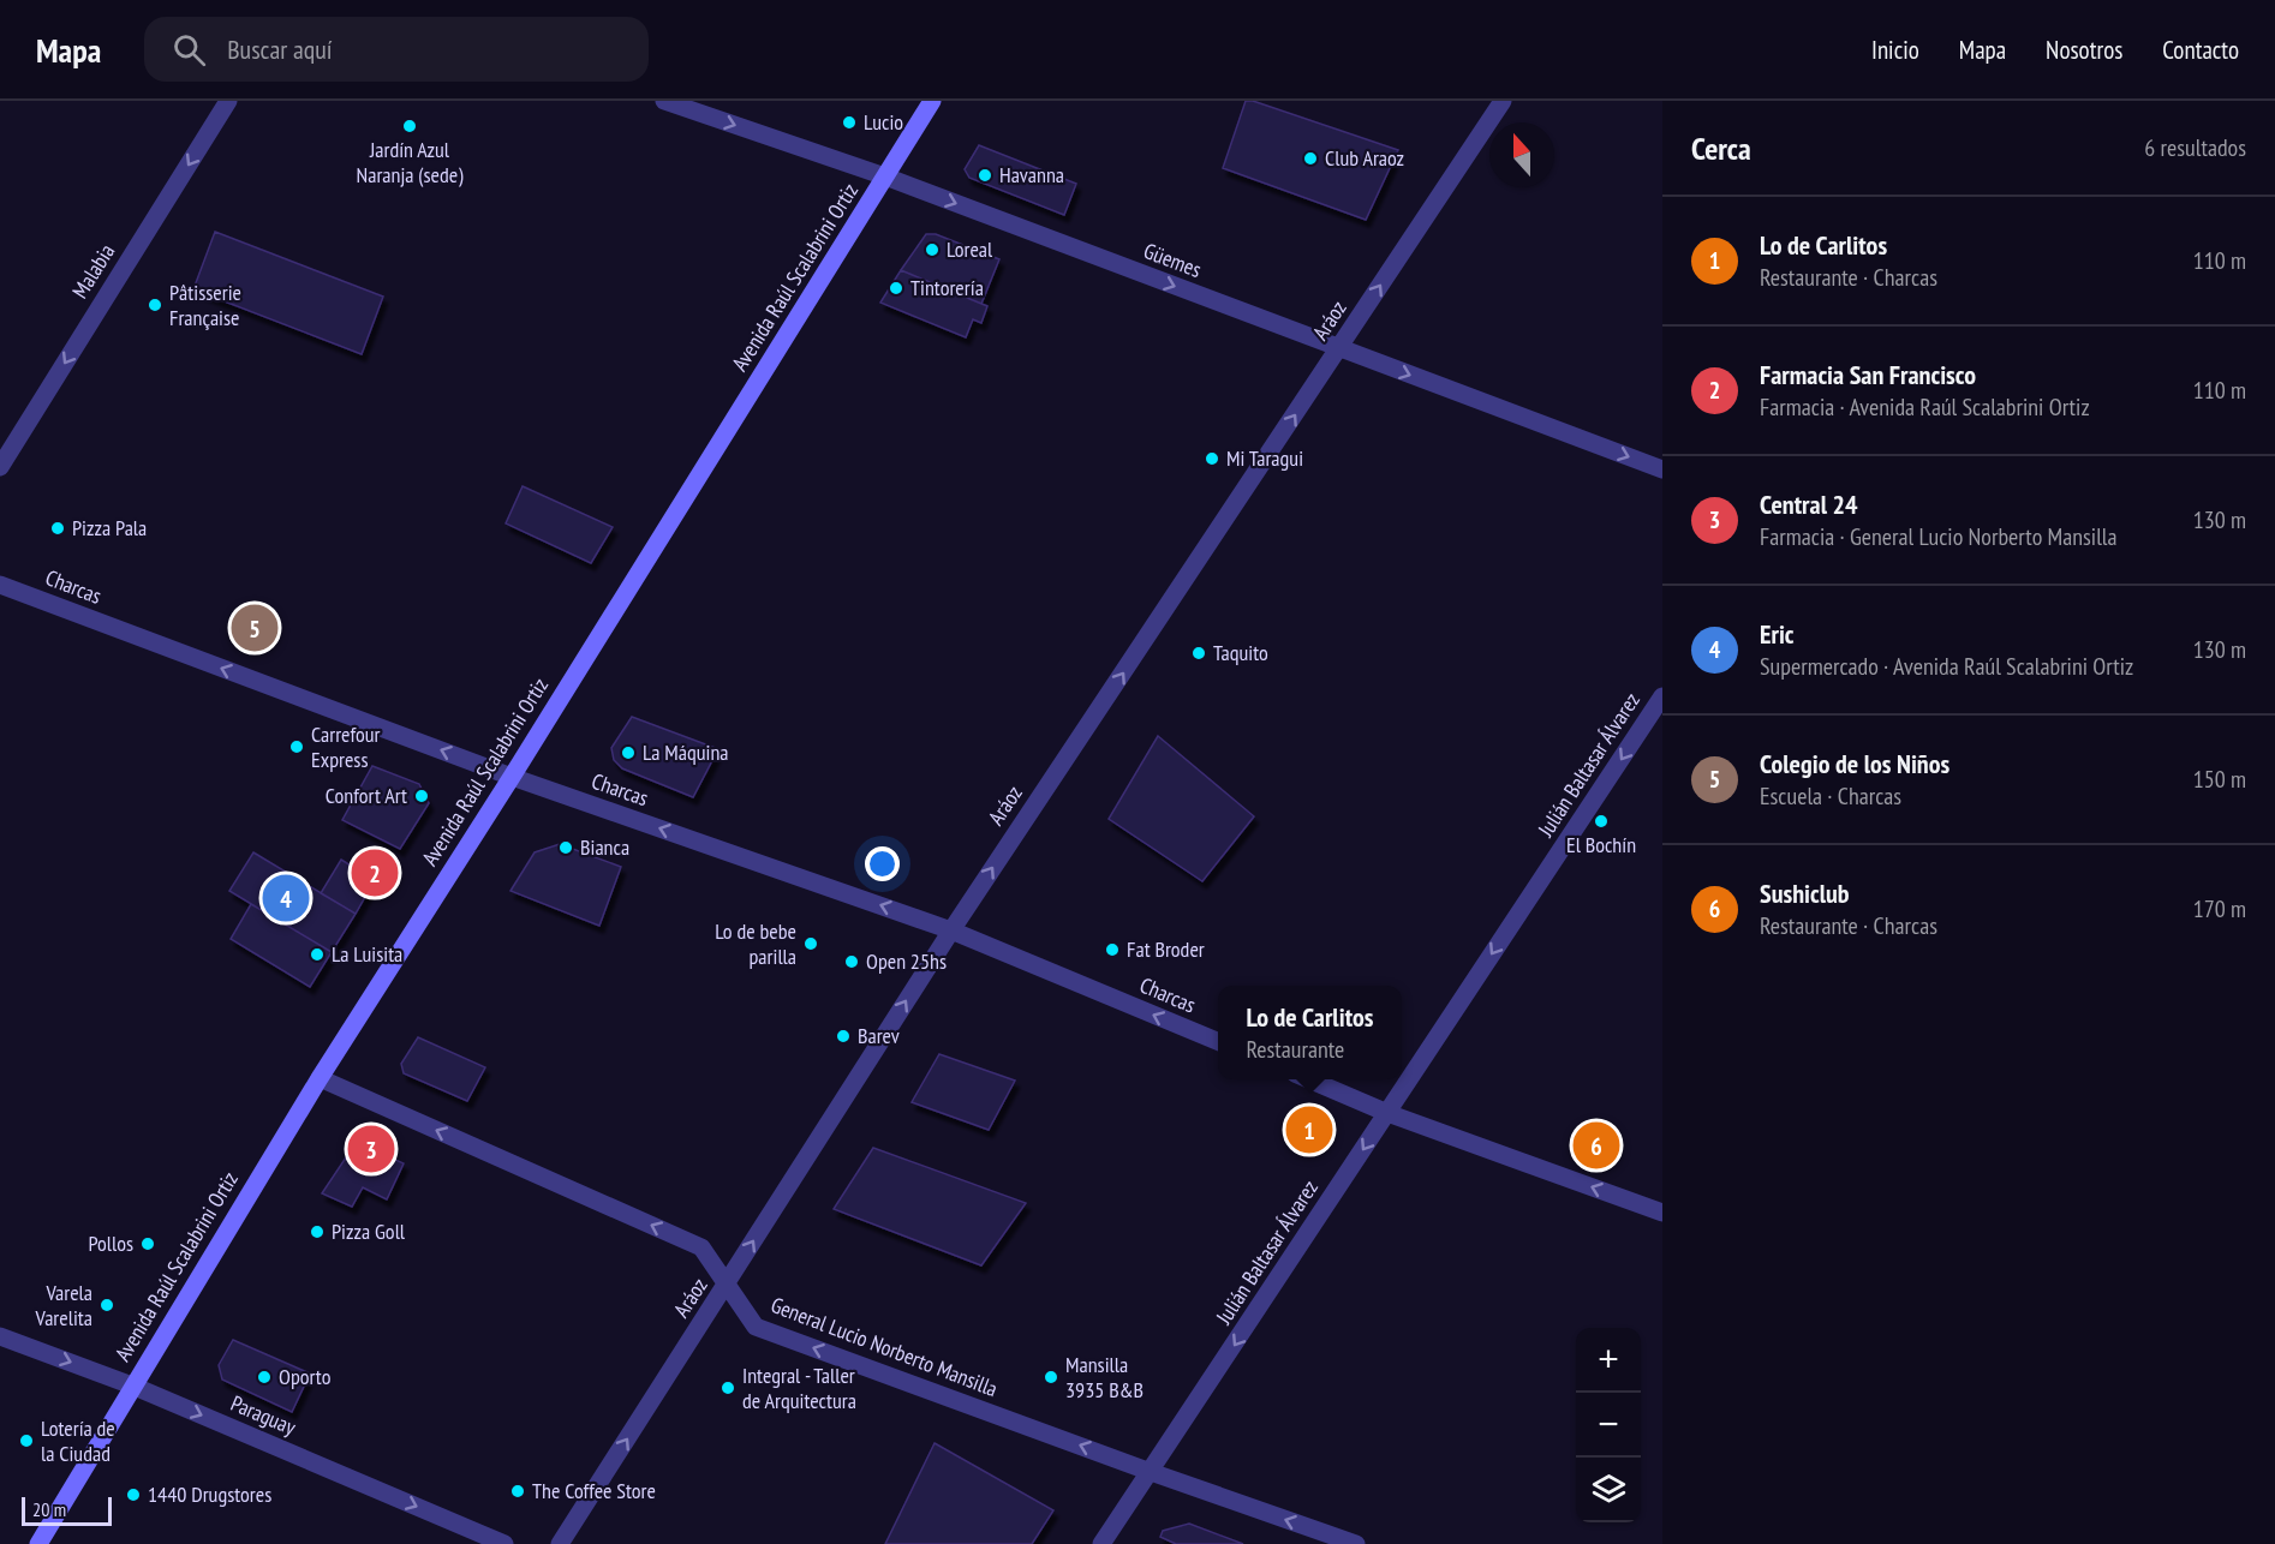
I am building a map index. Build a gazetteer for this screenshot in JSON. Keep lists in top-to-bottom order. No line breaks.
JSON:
{"streets":{"main road":["Avenida Raúl Scalabrini Ortiz"],"street":["Güemes","Malabia","Aráoz","Charcas","Julián Baltasar Álvarez","General Lucio Norberto Mansilla","Paraguay"]},"crossings":[["Güemes","Avenida Raúl Scalabrini Ortiz"],["Güemes","Aráoz"],["Avenida Raúl Scalabrini Ortiz","Charcas"],["Avenida Raúl Scalabrini Ortiz","General Lucio Norberto Mansilla"],["Avenida Raúl Scalabrini Ortiz","Paraguay"],["Aráoz","Charcas"],["Aráoz","General Lucio Norberto Mansilla"],["Julián Baltasar Álvarez","General Lucio Norberto Mansilla"]],"one_way":["Güemes","Malabia","Aráoz","Charcas","Julián Baltasar Álvarez","General Lucio Norberto Mansilla","Paraguay"],"places":["Lucio","Jardín Azul Naranja (sede)","Club Araoz","Havanna","Loreal","Tintorería","Pâtisserie Française","Mi Taragui","Pizza Pala","Taquito","Carrefour Express","La Máquina","Confort Art","El Bochín","Bianca","Lo de bebe parilla","Fat Broder","La Luisita","Open 25hs","Barev","Pizza Goll","Pollos","Varela Varelita","Oporto","Mansilla 3935 B&B","Integral - Taller de Arquitectura","Lotería de la Ciudad","The Coffee Store","1440 Drugstores"],"scale_bar":"20 m","north":"top","page":{"header":"Mapa","search":"Buscar aquí","nav":["Inicio","Mapa","Nosotros","Contacto"],"heading":["Cerca","6 resultados"],"list":[{"mark":"1","name":"Lo de Carlitos","note":"Restaurante · Charcas","value":"110 m"},{"mark":"2","name":"Farmacia San Francisco","note":"Farmacia · Avenida Raúl Scalabrini Ortiz","value":"110 m"},{"mark":"3","name":"Central 24","note":"Farmacia · General Lucio Norberto Mansilla","value":"130 m"},{"mark":"4","name":"Eric","note":"Supermercado · Avenida Raúl Scalabrini Ortiz","value":"130 m"},{"mark":"5","name":"Colegio de los Niños","note":"Escuela · Charcas","value":"150 m"},{"mark":"6","name":"Sushiclub","note":"Restaurante · Charcas","value":"170 m"}],"pins":["5","2","4","1","6","3"],"popup":["Lo de Carlitos","Restaurante"],"map_buttons":["+","−"],"scale":"20 m"}}
